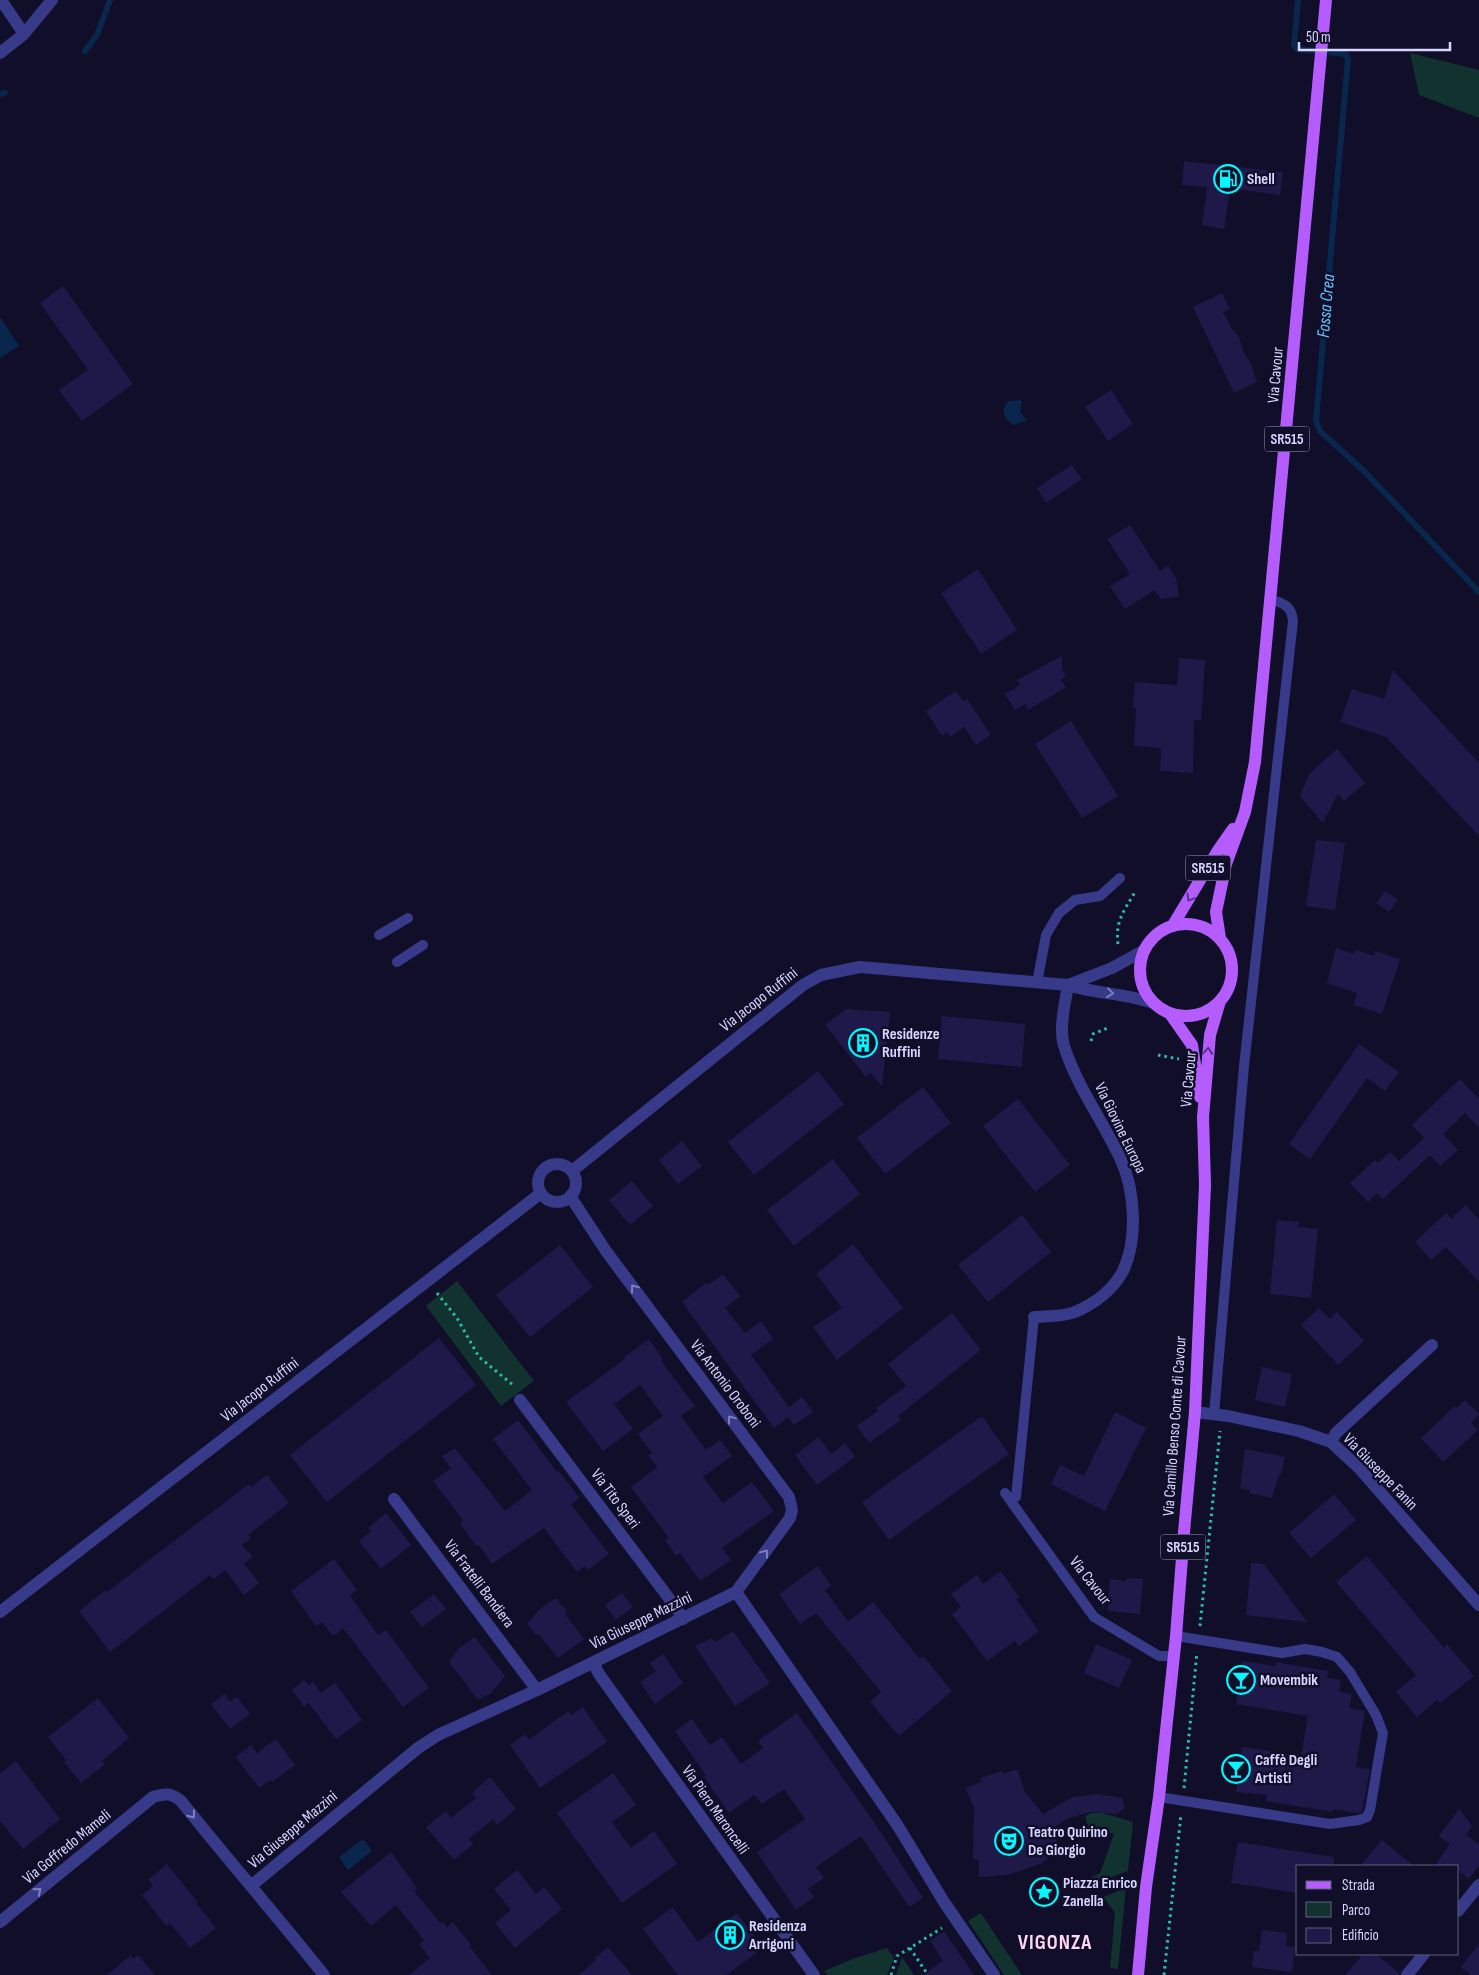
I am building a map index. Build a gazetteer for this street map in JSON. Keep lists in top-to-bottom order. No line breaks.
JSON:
{"streets":{"main road":["Via Cavour","SR515","Via Camillo Benso Conte di Cavour"],"street":["Via Jacopo Ruffini","Via Giovine Europa","Via Antonio Oroboni","Via Giuseppe Fanin","Via Tito Speri","Via Fratelli Bandiera","Via Giuseppe Mazzini","Via Piero Maroncelli","Via Goffredo Mameli"]},"crossings":[["Via Cavour","Via Jacopo Ruffini"],["Via Cavour","Via Camillo Benso Conte di Cavour"],["Via Jacopo Ruffini","Via Giovine Europa"],["Via Jacopo Ruffini","Via Antonio Oroboni"],["Via Antonio Oroboni","Via Giuseppe Mazzini"],["Via Camillo Benso Conte di Cavour","Via Giuseppe Fanin"],["Via Tito Speri","Via Giuseppe Mazzini"],["Via Fratelli Bandiera","Via Giuseppe Mazzini"],["Via Giuseppe Mazzini","Via Piero Maroncelli"],["Via Giuseppe Mazzini","Via Goffredo Mameli"]],"one_way":["Via Antonio Oroboni"],"districts":["VIGONZA"],"water":["Fossa Crea"],"places":{"fuel station":["Shell"],"building":["Residenze Ruffini","Residenza Arrigoni"],"bar":["Movembik","Caffè Degli Artisti"],"theatre":["Teatro Quirino De Giorgio"],"place":["Piazza Enrico Zanella"]},"legend":["Strada","Parco","Edificio"],"scale_bar":"50 m"}
